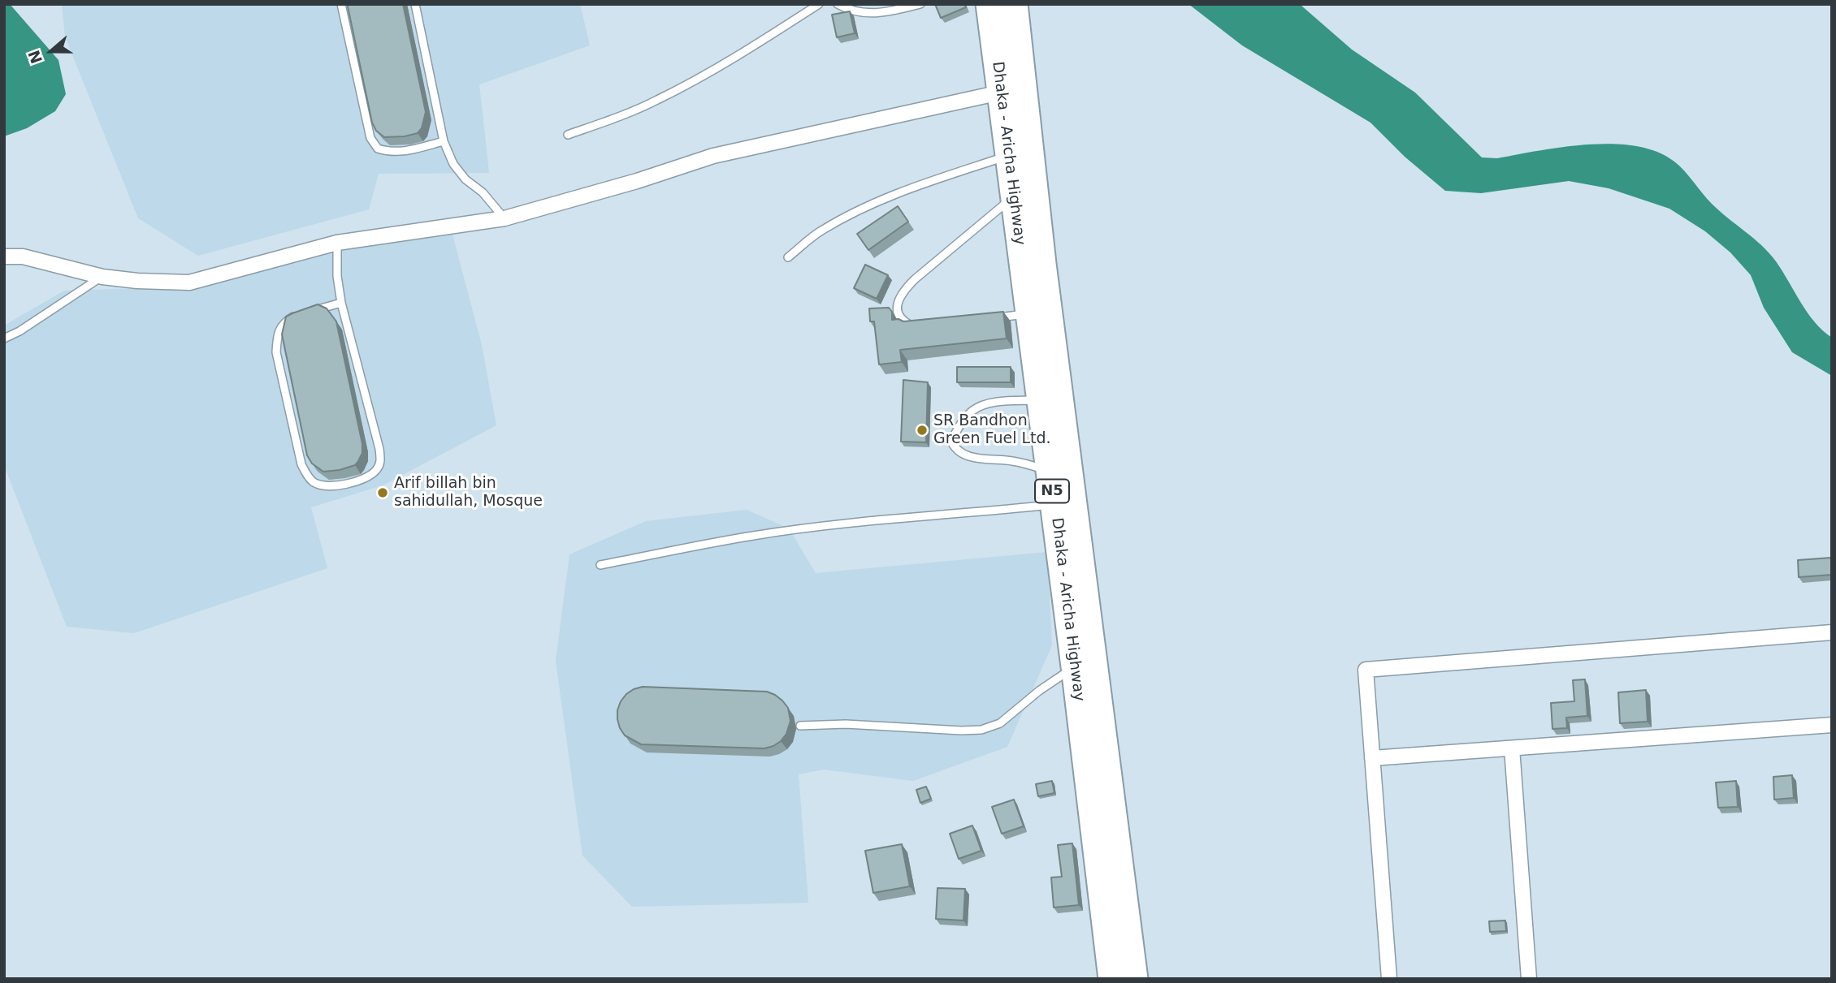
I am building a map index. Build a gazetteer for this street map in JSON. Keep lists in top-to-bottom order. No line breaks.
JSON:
{"streets":{"highway":["Dhaka - Aricha Highway","N5"]},"places":["SR Bandhon Green Fuel Ltd.","Arif billah bin sahidullah, Mosque"],"north":"left"}
